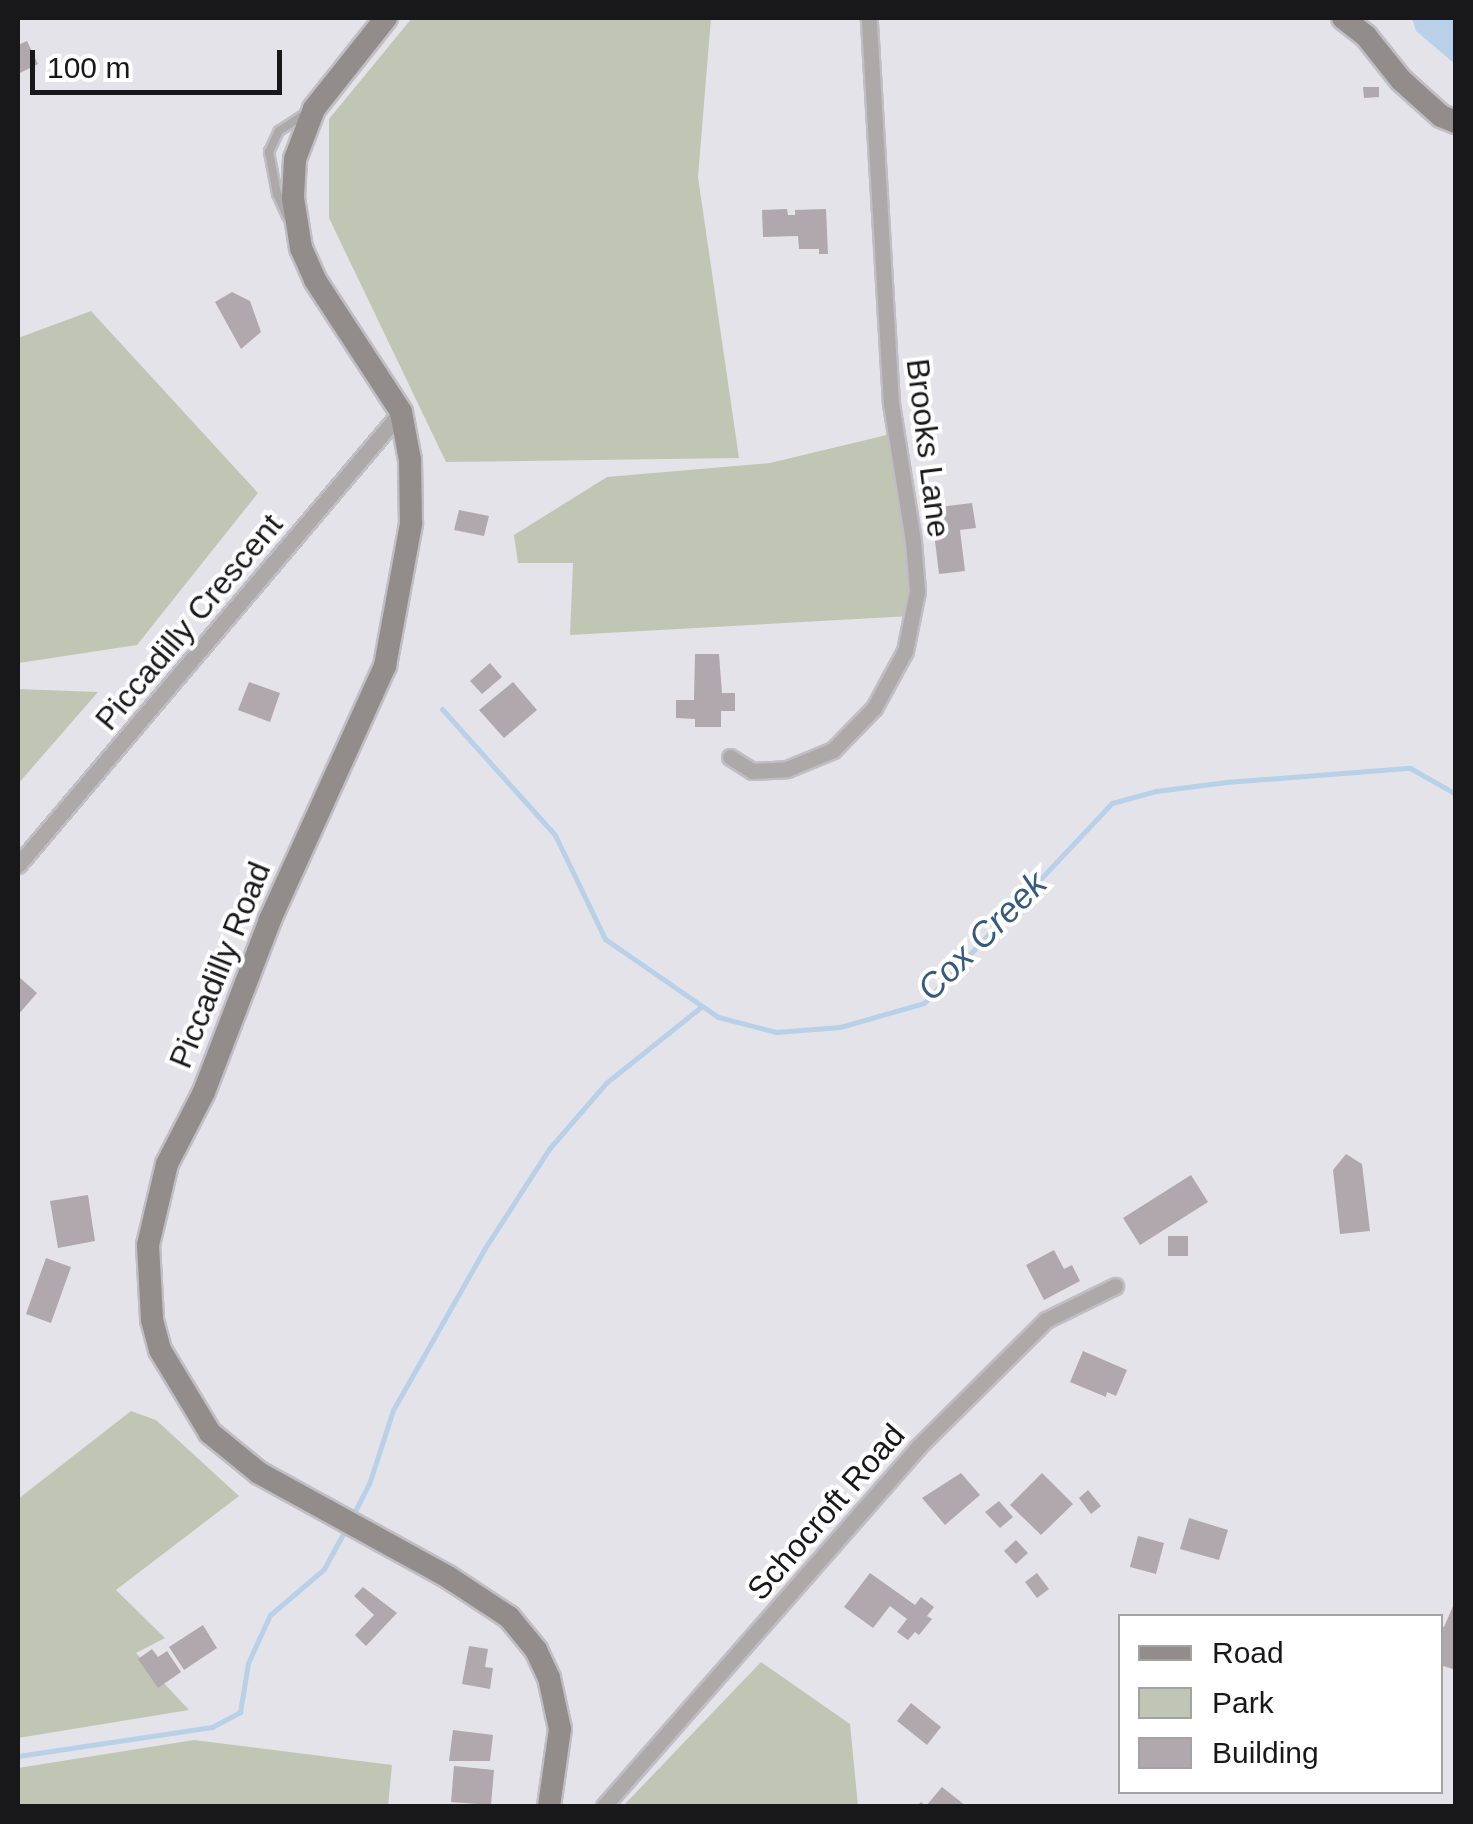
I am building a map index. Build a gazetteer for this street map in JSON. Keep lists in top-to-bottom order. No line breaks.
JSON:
{"streets":{"main road":["Piccadilly Road"],"street":["Brooks Lane","Piccadilly Crescent","Schocroft Road"]},"crossings":[["Piccadilly Crescent","Piccadilly Road"]],"water":["Cox Creek"],"legend":["Road","Park","Building"],"scale_bar":"100 m"}
